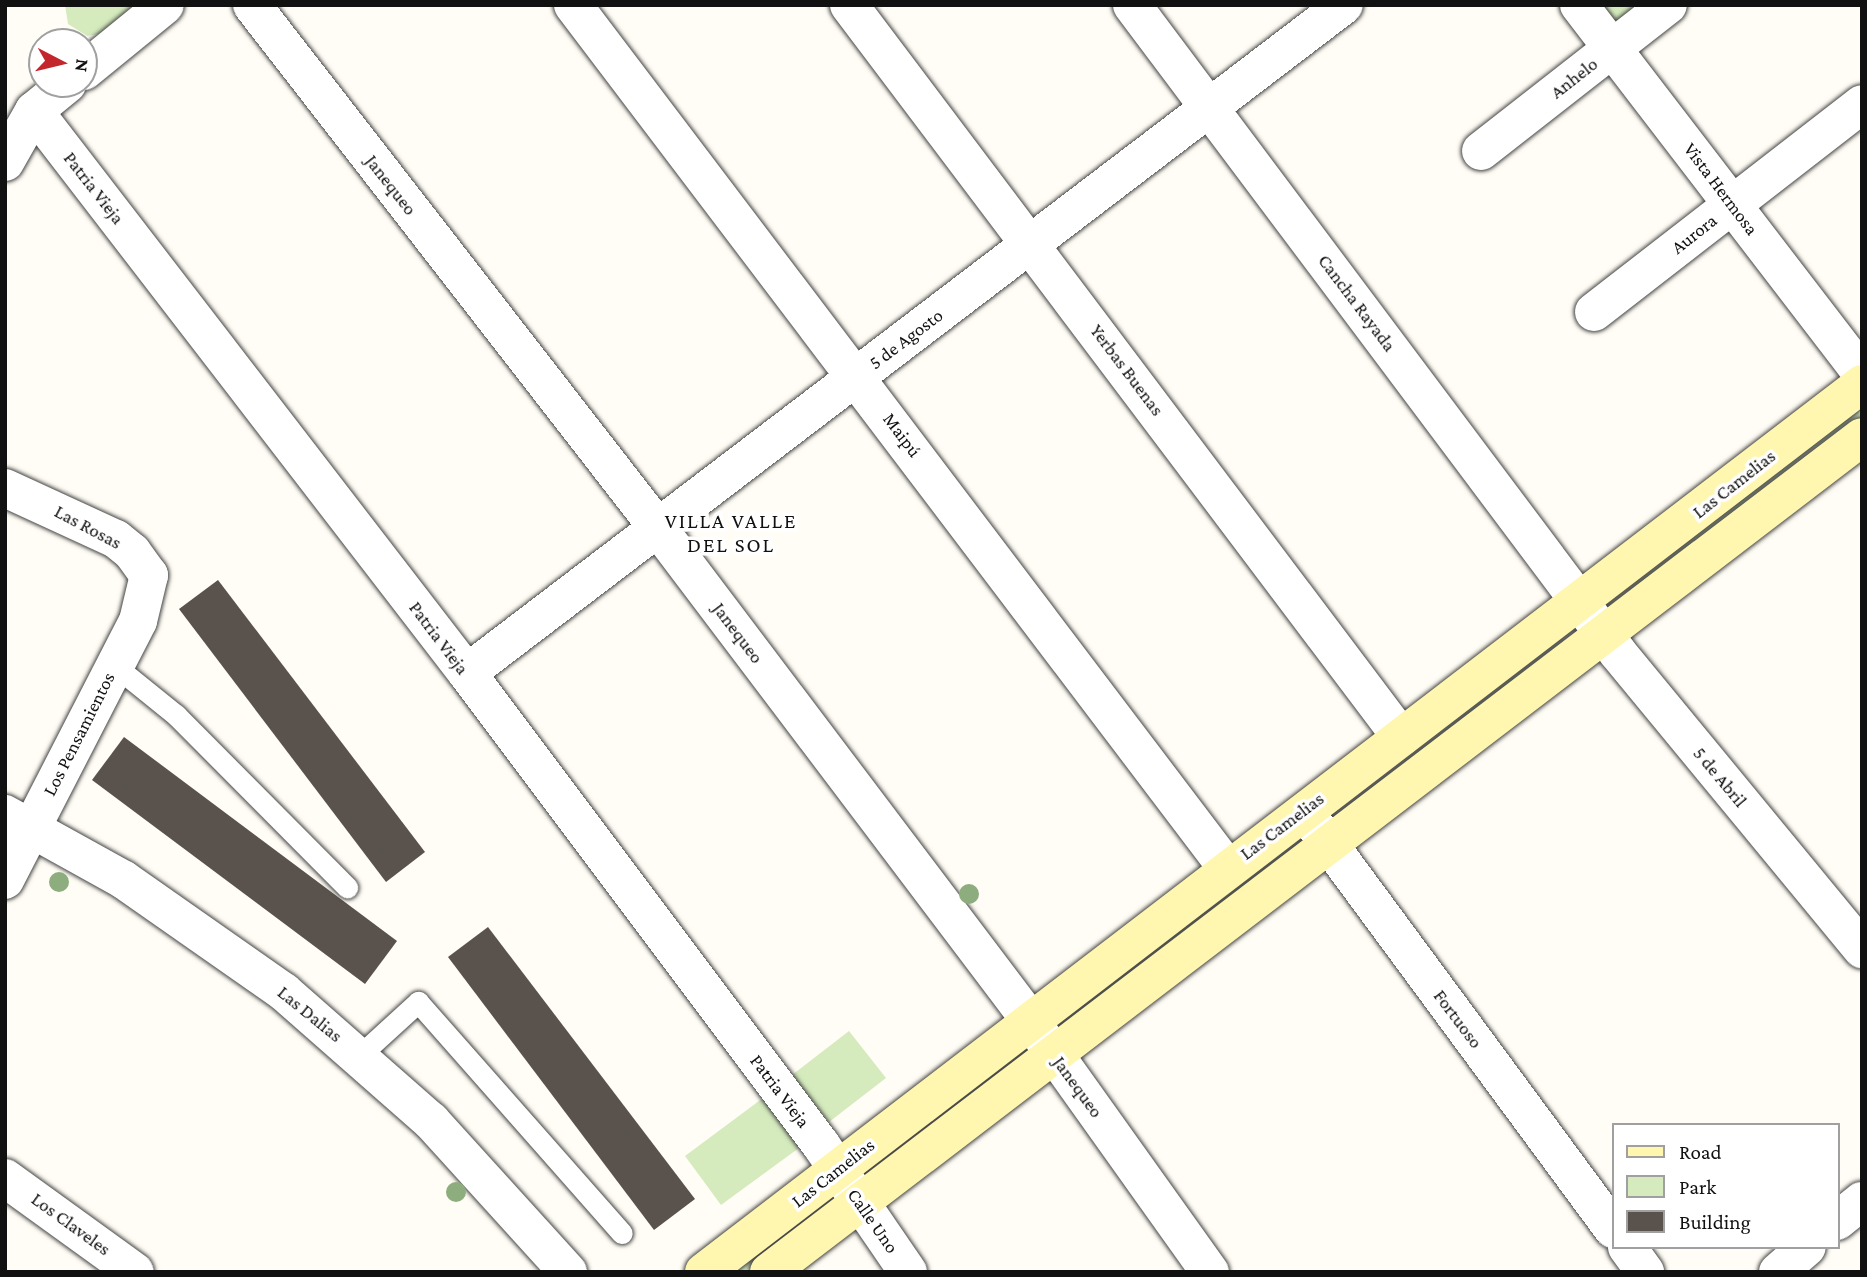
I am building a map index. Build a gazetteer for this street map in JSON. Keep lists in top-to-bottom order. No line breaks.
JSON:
{"streets":{"street":["Anhelo","Janequeo","Patria Vieja","Vista Hermosa","Aurora","Cancha Rayada","5 de Agosto","Yerbas Buenas","Maipú","Las Camelias","Las Rosas","Los Pensamientos","5 de Abril","Las Dalias","Fortuoso","Calle Uno","Los Claveles"]},"crossings":[["Anhelo","Vista Hermosa"],["Janequeo","5 de Agosto"],["Janequeo","Las Camelias"],["Patria Vieja","5 de Agosto"],["Patria Vieja","Las Camelias"],["Patria Vieja","Calle Uno"],["Vista Hermosa","Aurora"],["Cancha Rayada","5 de Agosto"],["Cancha Rayada","Las Camelias"],["Cancha Rayada","5 de Abril"],["5 de Agosto","Yerbas Buenas"],["5 de Agosto","Maipú"],["Yerbas Buenas","Las Camelias"],["Maipú","Las Camelias"],["Las Camelias","5 de Abril"],["Las Camelias","Fortuoso"],["Las Camelias","Calle Uno"],["Las Rosas","Los Pensamientos"],["Los Pensamientos","Las Dalias"]],"districts":["VILLA VALLE DEL SOL"],"legend":["Road","Park","Building"],"north":"right"}
